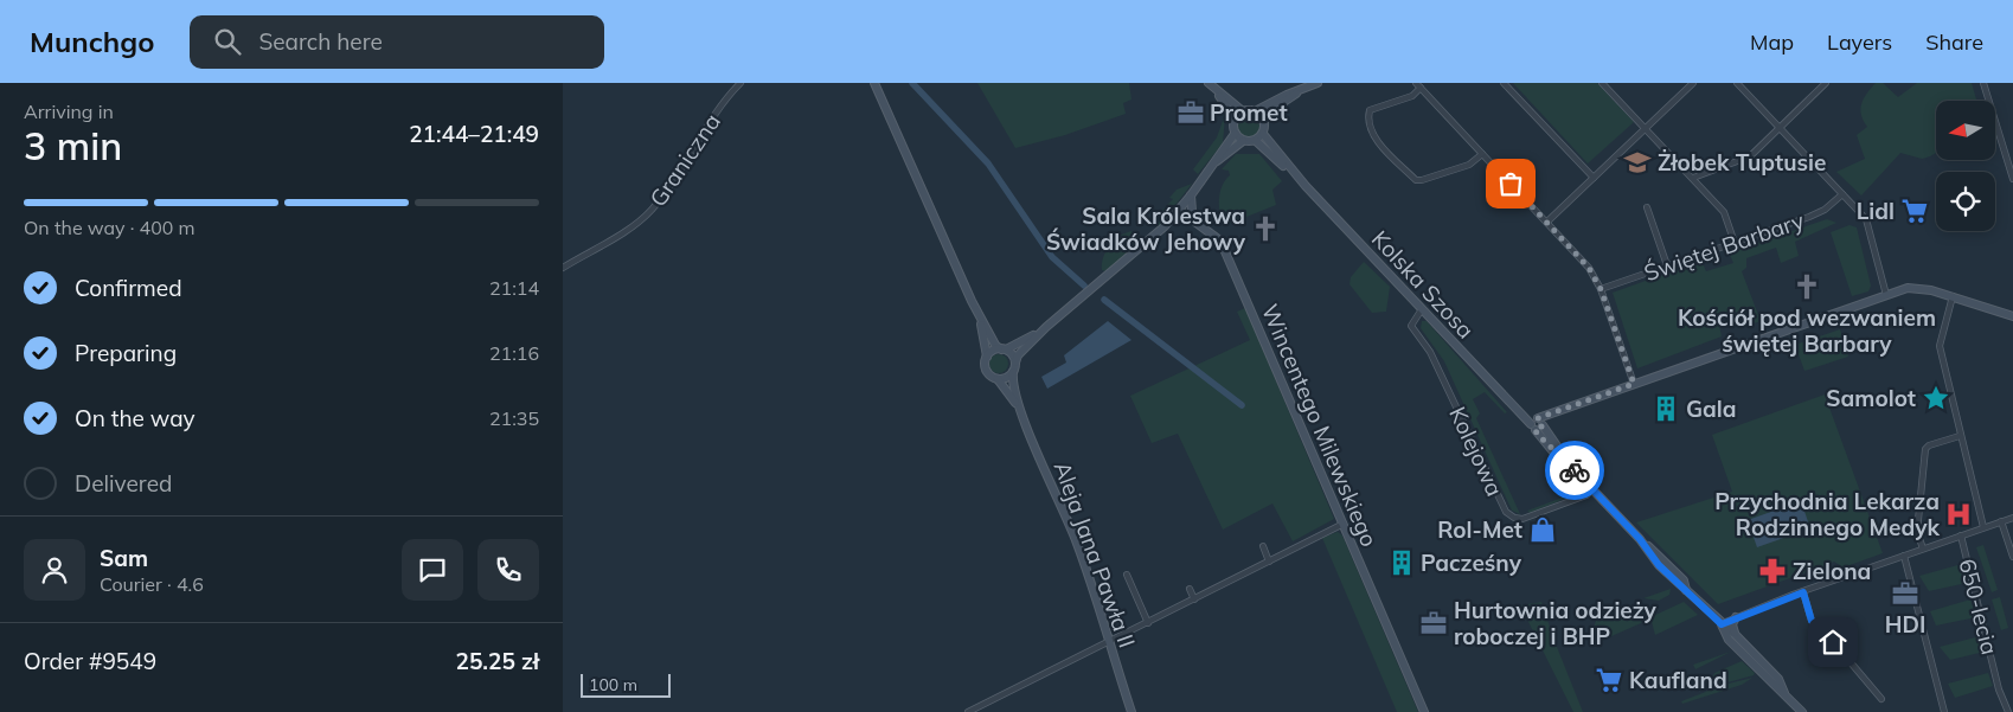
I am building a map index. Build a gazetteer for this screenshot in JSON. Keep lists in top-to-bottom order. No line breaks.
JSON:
{"streets":{"street":["Graniczna","Świętej Barbary","Kolska Szosa","Wincentego Milewskiego","Kolejowa","Aleja Jana Pawła II","650-lecia"]},"crossings":[["Kolska Szosa","Kolejowa"]],"places":{"office":["Promet","HDI","Hurtownia odzieży roboczej i BHP"],"school or university":["Żłobek Tuptusie"],"supermarket":["Lidl","Kaufland"],"church":["Sala Królestwa Świadków Jehowy","Kościół pod wezwaniem świętej Barbary"],"place":["Samolot"],"building":["Gala","Pacześny"],"hospital":["Przychodnia Lekarza Rodzinnego Medyk"],"shop":["Rol-Met"],"pharmacy":["Zielona"]},"scale_bar":"100 m","north":"left","page":{"header":"Munchgo","search":"Search here","nav":["Map","Layers","Share"],"heading":["3 min","Arriving in","21:44–21:49"],"panel":["Sam","Courier · 4.6","Order #9549","25.25 zł"],"bar":"On the way · 400 m","list":[["Confirmed","21:14"],["Preparing","21:16"],["On the way","21:35"],"Delivered"],"scale":"100 m"}}
